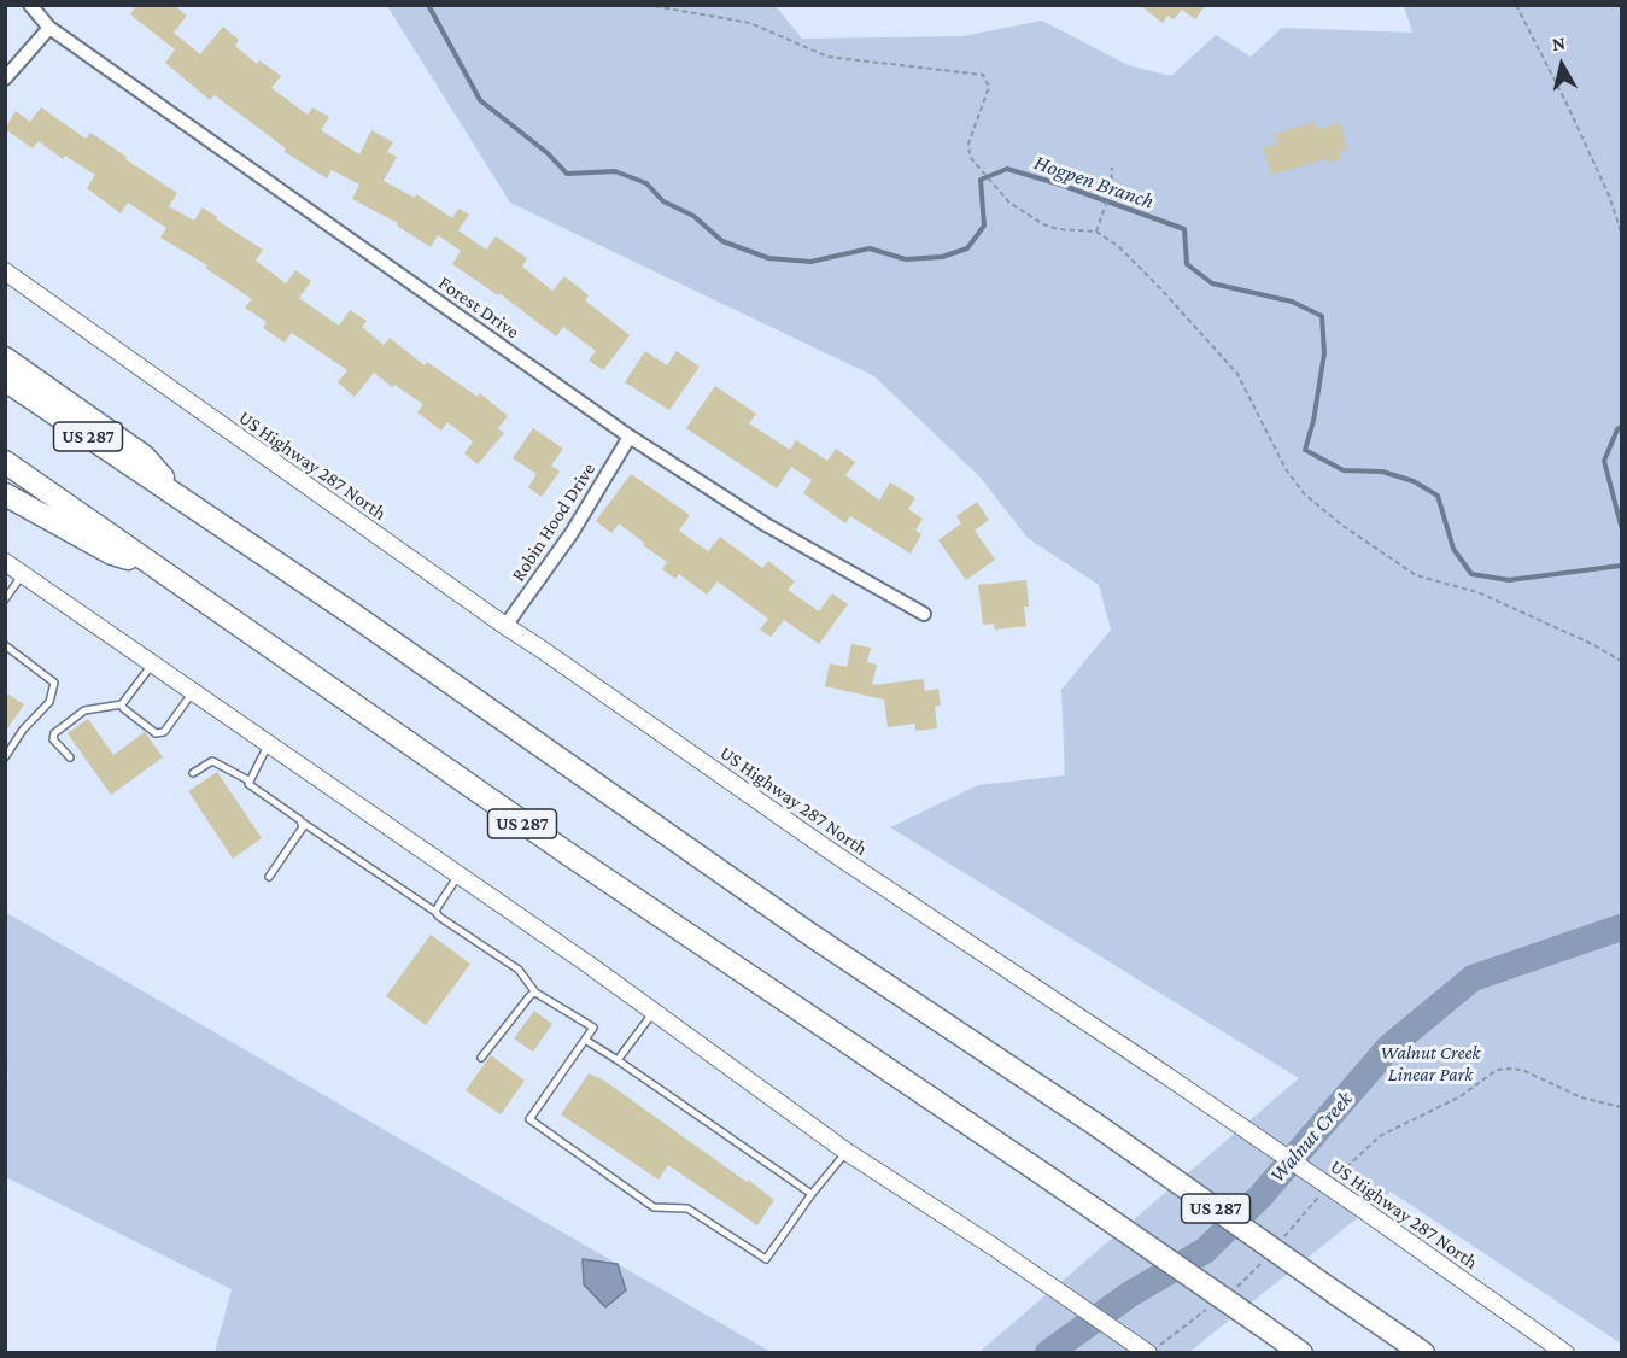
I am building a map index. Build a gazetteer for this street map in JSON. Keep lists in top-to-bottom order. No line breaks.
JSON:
{"streets":{"highway":["US 287"],"main road":["US Highway 287 North"],"street":["Forest Drive","Robin Hood Drive"]},"crossings":[["Forest Drive","Robin Hood Drive"],["US Highway 287 North","Robin Hood Drive"]],"water":["Hogpen Branch","Walnut Creek"],"parks":["Walnut Creek Linear Park"],"north":"top"}
